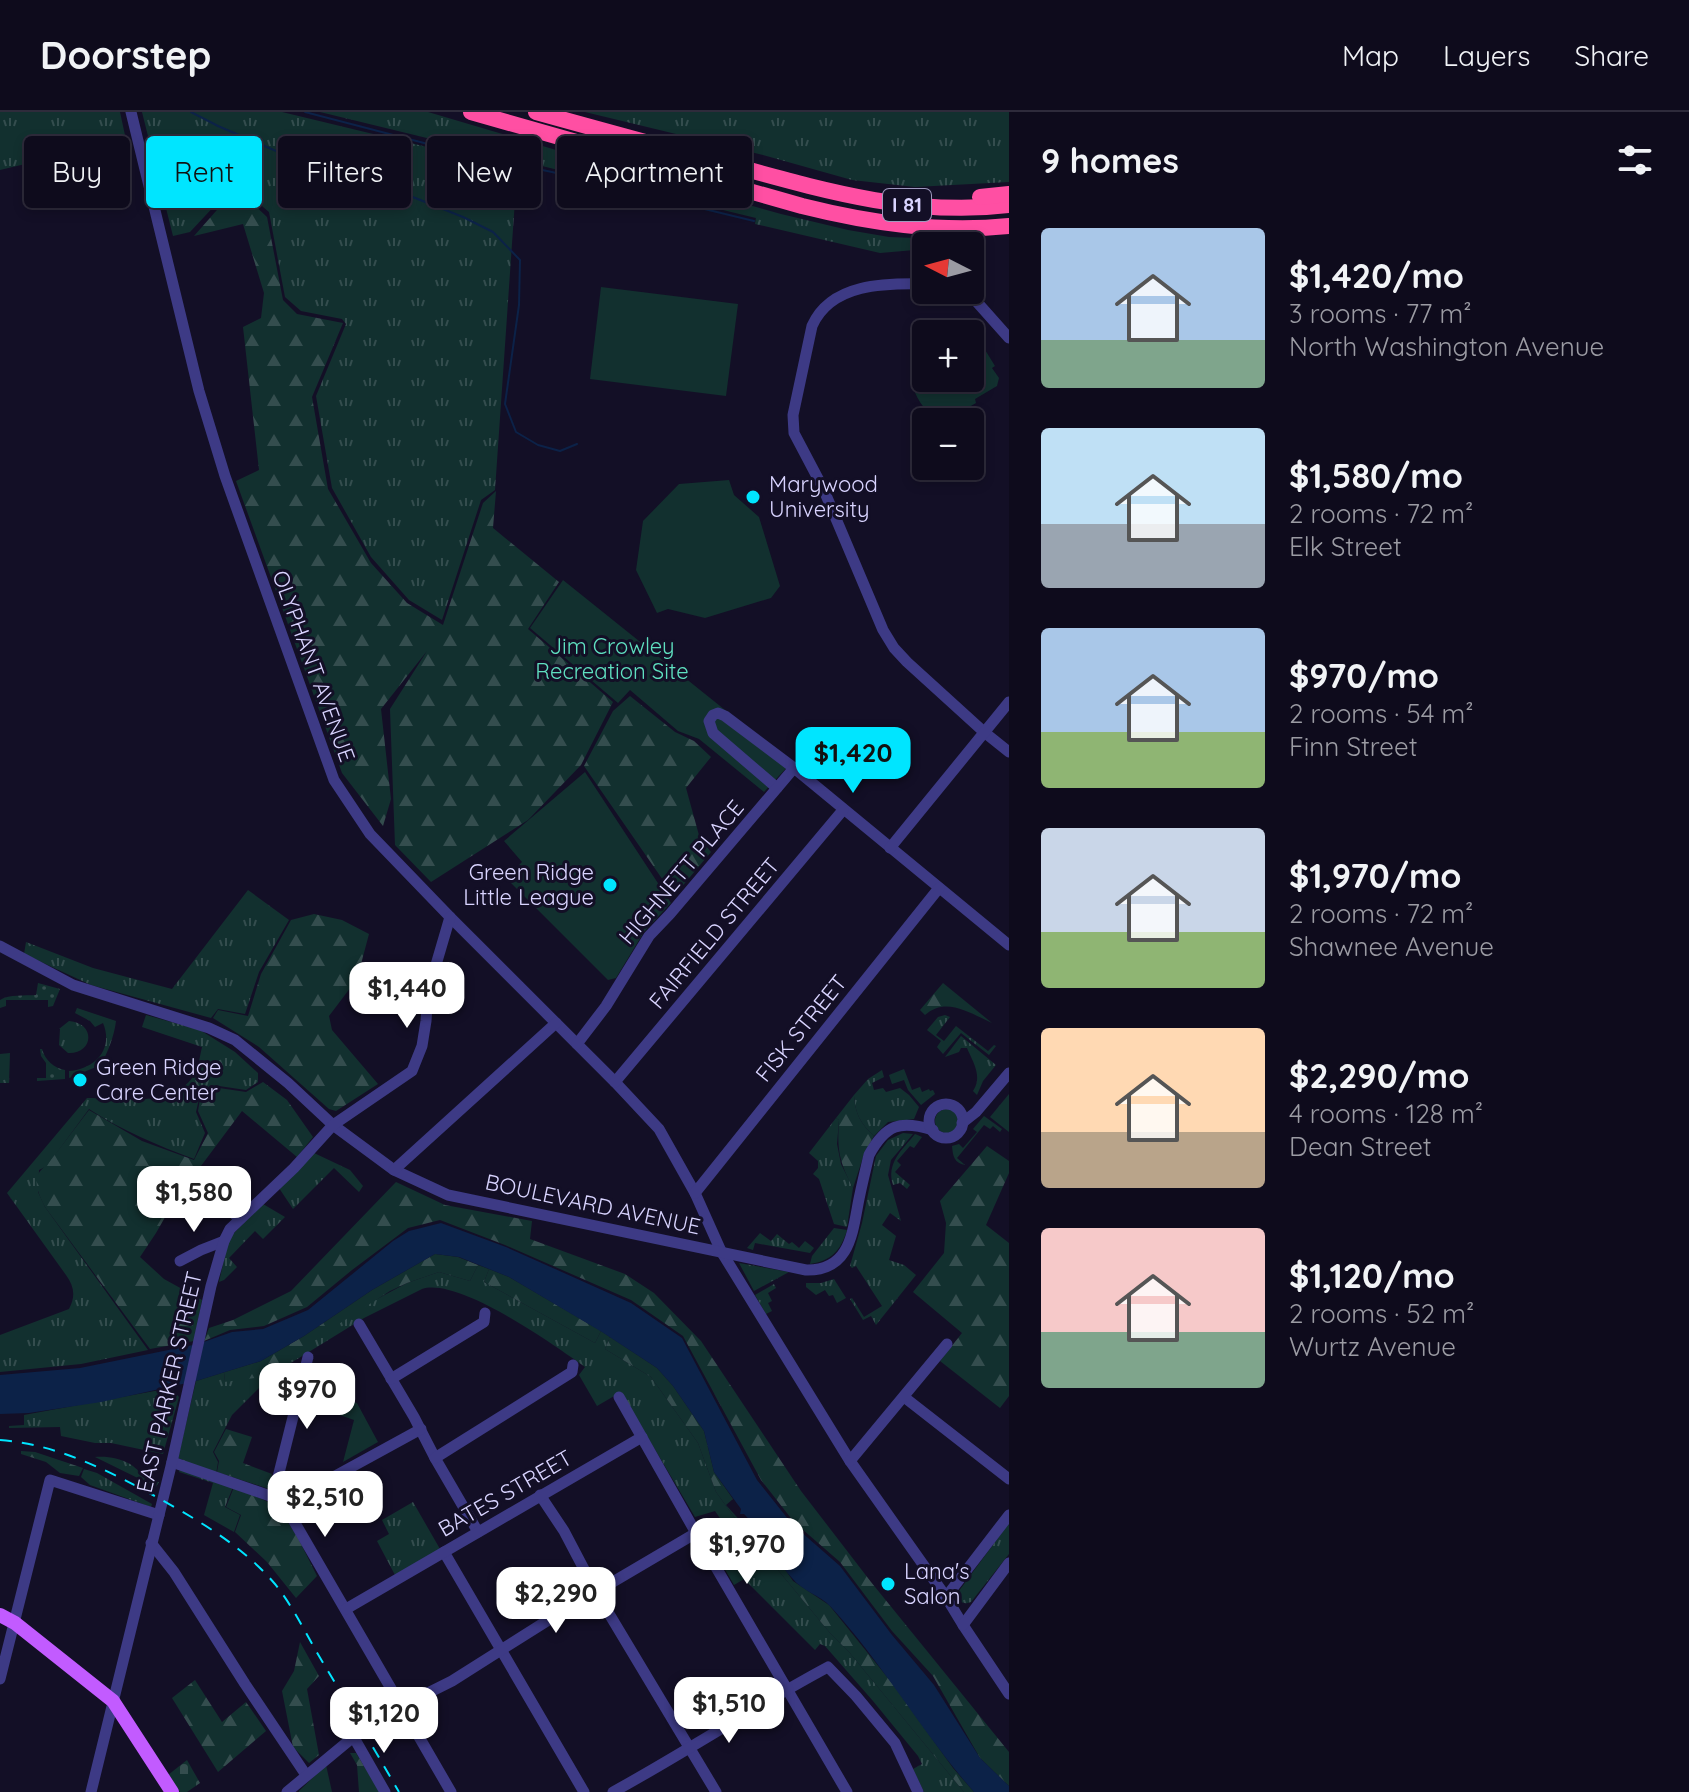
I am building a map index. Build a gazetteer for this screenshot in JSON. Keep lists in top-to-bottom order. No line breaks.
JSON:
{"streets":{"highway":["I 81"],"street":["OLYPHANT AVENUE","HIGHNETT PLACE","FAIRFIELD STREET","FISK STREET","BOULEVARD AVENUE","EAST PARKER STREET","BATES STREET"]},"crossings":[["OLYPHANT AVENUE","HIGHNETT PLACE"],["OLYPHANT AVENUE","FAIRFIELD STREET"],["OLYPHANT AVENUE","FISK STREET"],["OLYPHANT AVENUE","BOULEVARD AVENUE"],["OLYPHANT AVENUE","EAST PARKER STREET"],["BOULEVARD AVENUE","EAST PARKER STREET"]],"parks":["Jim Crowley Recreation Site"],"places":["Marywood University","Green Ridge Little League","Green Ridge Care Center","Lana's Salon"],"north":"left","page":{"header":"Doorstep","nav":["Map","Layers","Share"],"heading":"9 homes","chip":["Buy","Rent","Filters","New","Apartment"],"list":[{"name":"$1,420/mo","note":"3 rooms · 77 m² · North Washington Avenue"},{"name":"$1,580/mo","note":"2 rooms · 72 m² · Elk Street"},{"name":"$970/mo","note":"2 rooms · 54 m² · Finn Street"},{"name":"$1,970/mo","note":"2 rooms · 72 m² · Shawnee Avenue"},{"name":"$2,290/mo","note":"4 rooms · 128 m² · Dean Street"},{"name":"$1,120/mo","note":"2 rooms · 52 m² · Wurtz Avenue"}],"map_buttons":["+","−"],"price":["$1,420","$1,440","$1,580","$970","$2,510","$1,970","$2,290","$1,510","$1,120"]}}
